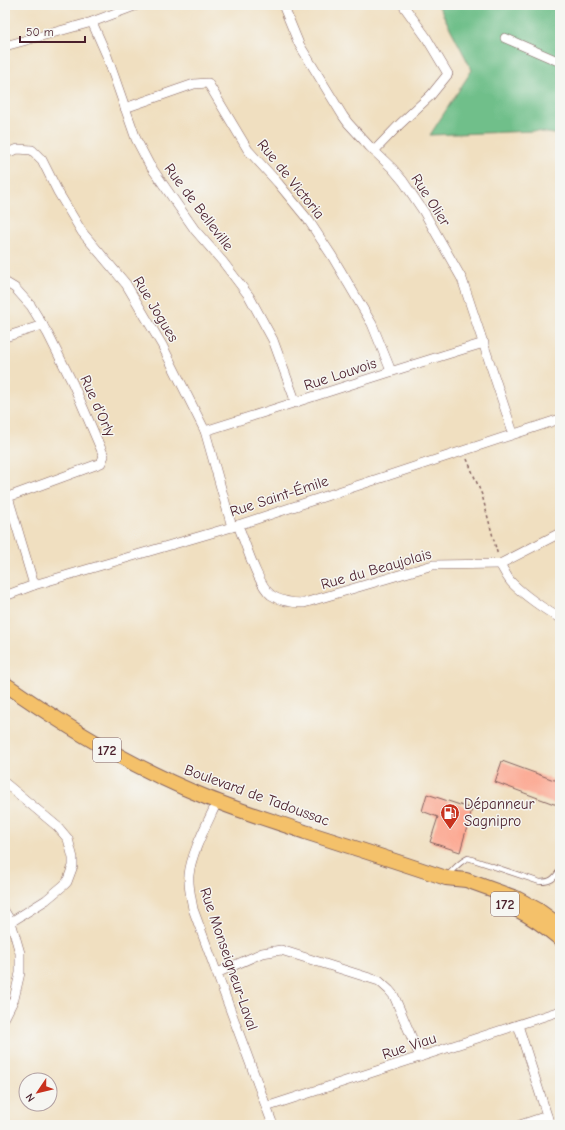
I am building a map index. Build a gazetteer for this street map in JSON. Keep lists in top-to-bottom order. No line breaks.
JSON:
{"streets":{"main road":["172","Boulevard de Tadoussac"],"street":["Rue de Victoria","Rue Olier","Rue de Belleville","Rue Jogues","Rue Louvois","Rue d'Orly","Rue Saint-Émile","Rue du Beaujolais","Rue Monseigneur-Laval","Rue Viau"]},"crossings":[["Rue de Victoria","Rue de Belleville"],["Rue de Victoria","Rue Louvois"],["Rue Olier","Rue Louvois"],["Rue Olier","Rue Saint-Émile"],["Rue de Belleville","Rue Louvois"],["Rue Jogues","Rue Louvois"],["Rue Jogues","Rue Saint-Émile"],["Rue Jogues","Rue du Beaujolais"],["Rue d'Orly","Rue Saint-Émile"],["Rue Saint-Émile","Rue du Beaujolais"],["Boulevard de Tadoussac","Rue Monseigneur-Laval"],["Rue Monseigneur-Laval","Rue Viau"]],"places":{"fuel station":["Dépanneur Sagnipro"]},"scale_bar":"50 m","north":"bottom left"}
